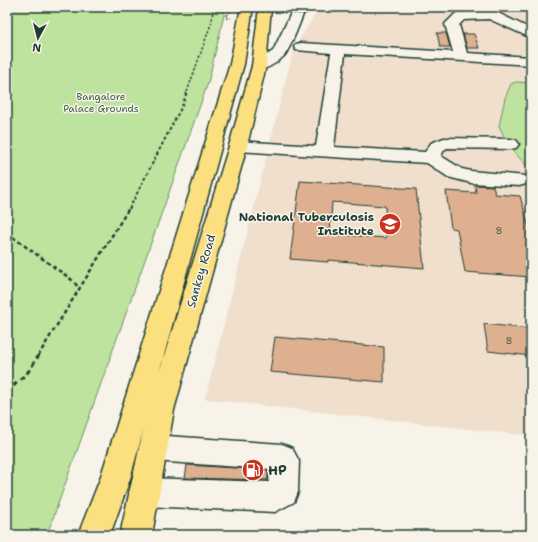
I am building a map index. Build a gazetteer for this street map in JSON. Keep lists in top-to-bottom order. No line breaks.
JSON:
{"streets":{"main road":["Sankey Road"]},"parks":["Bangalore Palace Grounds"],"places":{"school or university":["National Tuberculosis Institute"],"fuel station":["HP"]},"house_numbers":["8","8"],"north":"bottom"}
